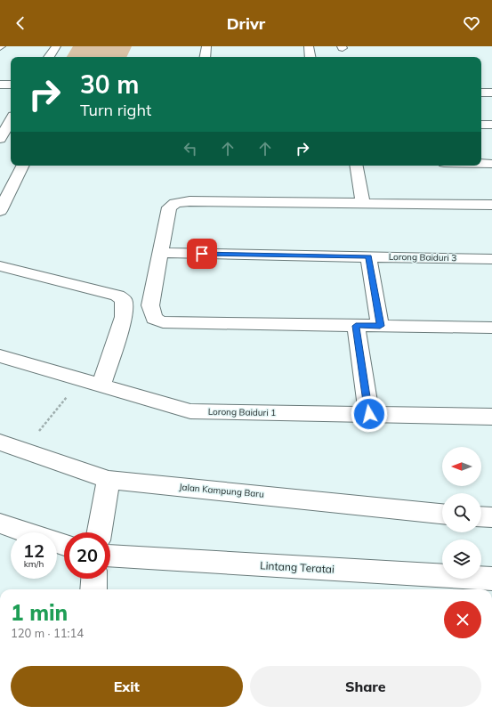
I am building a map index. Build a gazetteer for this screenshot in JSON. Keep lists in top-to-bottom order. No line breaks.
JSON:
{"streets":{"street":["Lorong Baiduri 3","Lorong Baiduri 1","Jalan Kampung Baru","Lintang Teratai"]},"north":"left","page":{"header":"Drivr","turn":["30 m","Turn right"],"speed":"12 km/h","limit":"20","heading":["1 min","120 m · 11:14"],"buttons":["Exit","Share"]}}
